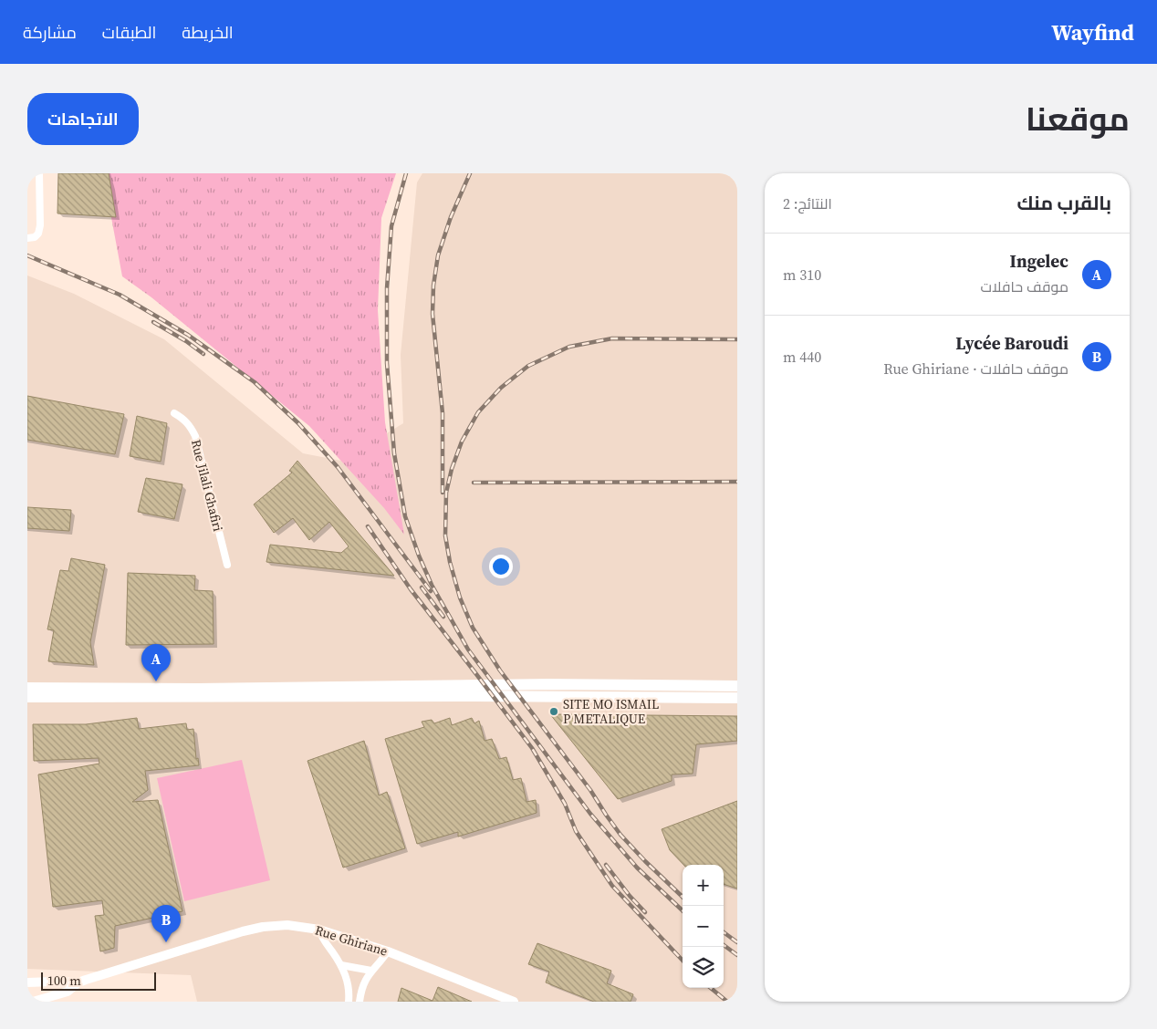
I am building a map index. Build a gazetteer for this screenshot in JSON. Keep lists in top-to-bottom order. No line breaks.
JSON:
{"streets":{"street":["Rue Jilali Ghafiri","Rue Ghiriane"]},"places":["SITE MO ISMAIL P METALIQUE"],"scale_bar":"100 m","page":{"header":"Wayfind","nav":["الخريطة","الطبقات","مشاركة"],"title":"موقعنا","buttons":"الاتجاهات","heading":["بالقرب منك","النتائج: 2"],"list":[{"mark":"A","name":"Ingelec","note":"موقف حافلات","value":"310 m"},{"mark":"B","name":"Lycée Baroudi","note":"موقف حافلات · Rue Ghiriane","value":"440 m"}],"pins":["A","B"],"map_buttons":["+","−"],"scale":"100 m"}}
